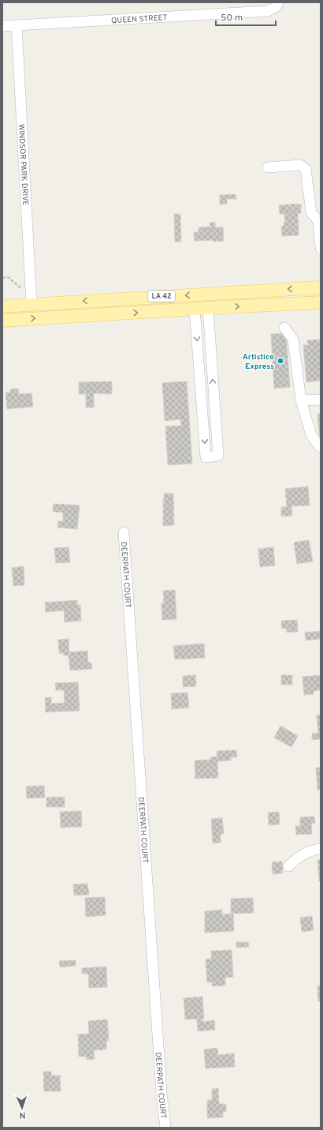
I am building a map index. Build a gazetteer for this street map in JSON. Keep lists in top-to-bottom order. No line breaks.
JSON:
{"streets":{"main road":["LA 42"],"street":["QUEEN STREET","WINDSOR PARK DRIVE","DEERPATH COURT"]},"crossings":[["QUEEN STREET","WINDSOR PARK DRIVE"],["WINDSOR PARK DRIVE","LA 42"]],"places":["Artistico Express"],"scale_bar":"50 m","north":"bottom"}
